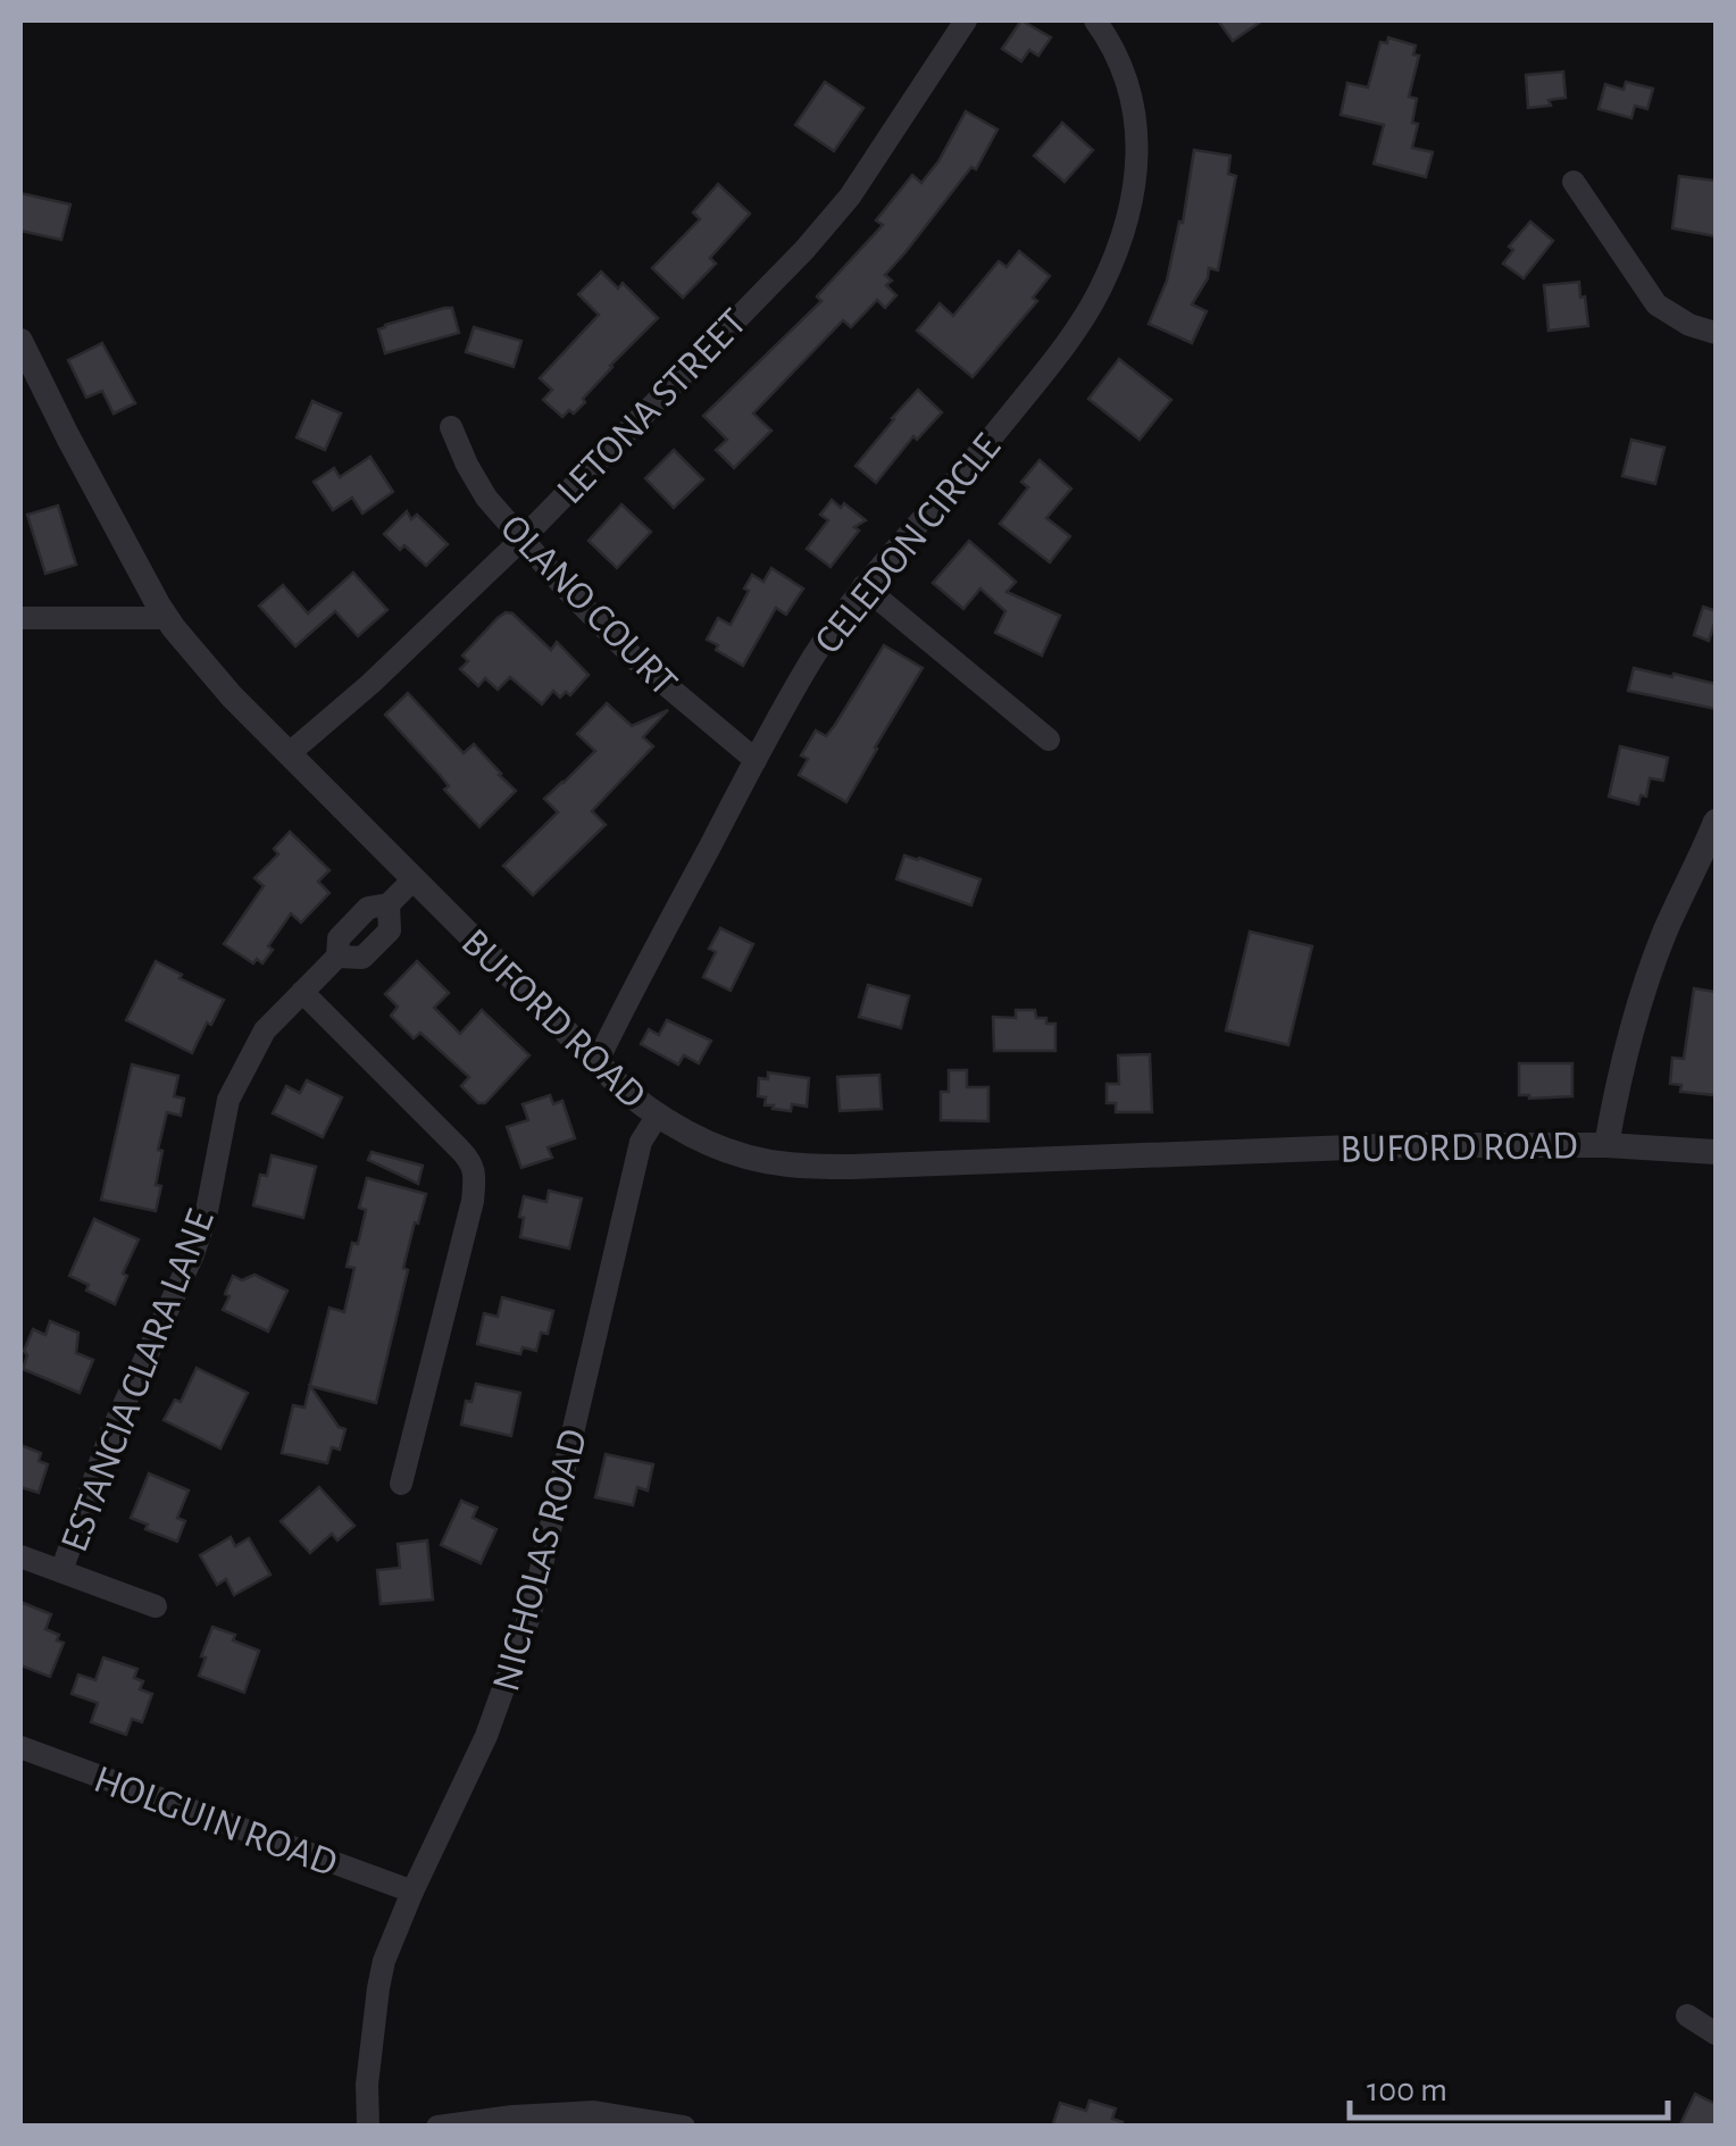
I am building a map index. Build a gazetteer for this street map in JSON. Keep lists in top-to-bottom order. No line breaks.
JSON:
{"streets":{"street":["LETONA STREET","CELEDON CIRCLE","OLANO COURT","BUFORD ROAD","ESTANCIA CLARA LANE","NICHOLAS ROAD","HOLGUIN ROAD"]},"crossings":[["LETONA STREET","OLANO COURT"],["LETONA STREET","BUFORD ROAD"],["CELEDON CIRCLE","OLANO COURT"],["CELEDON CIRCLE","BUFORD ROAD"],["BUFORD ROAD","ESTANCIA CLARA LANE"],["BUFORD ROAD","NICHOLAS ROAD"],["NICHOLAS ROAD","HOLGUIN ROAD"]],"scale_bar":"100 m"}
